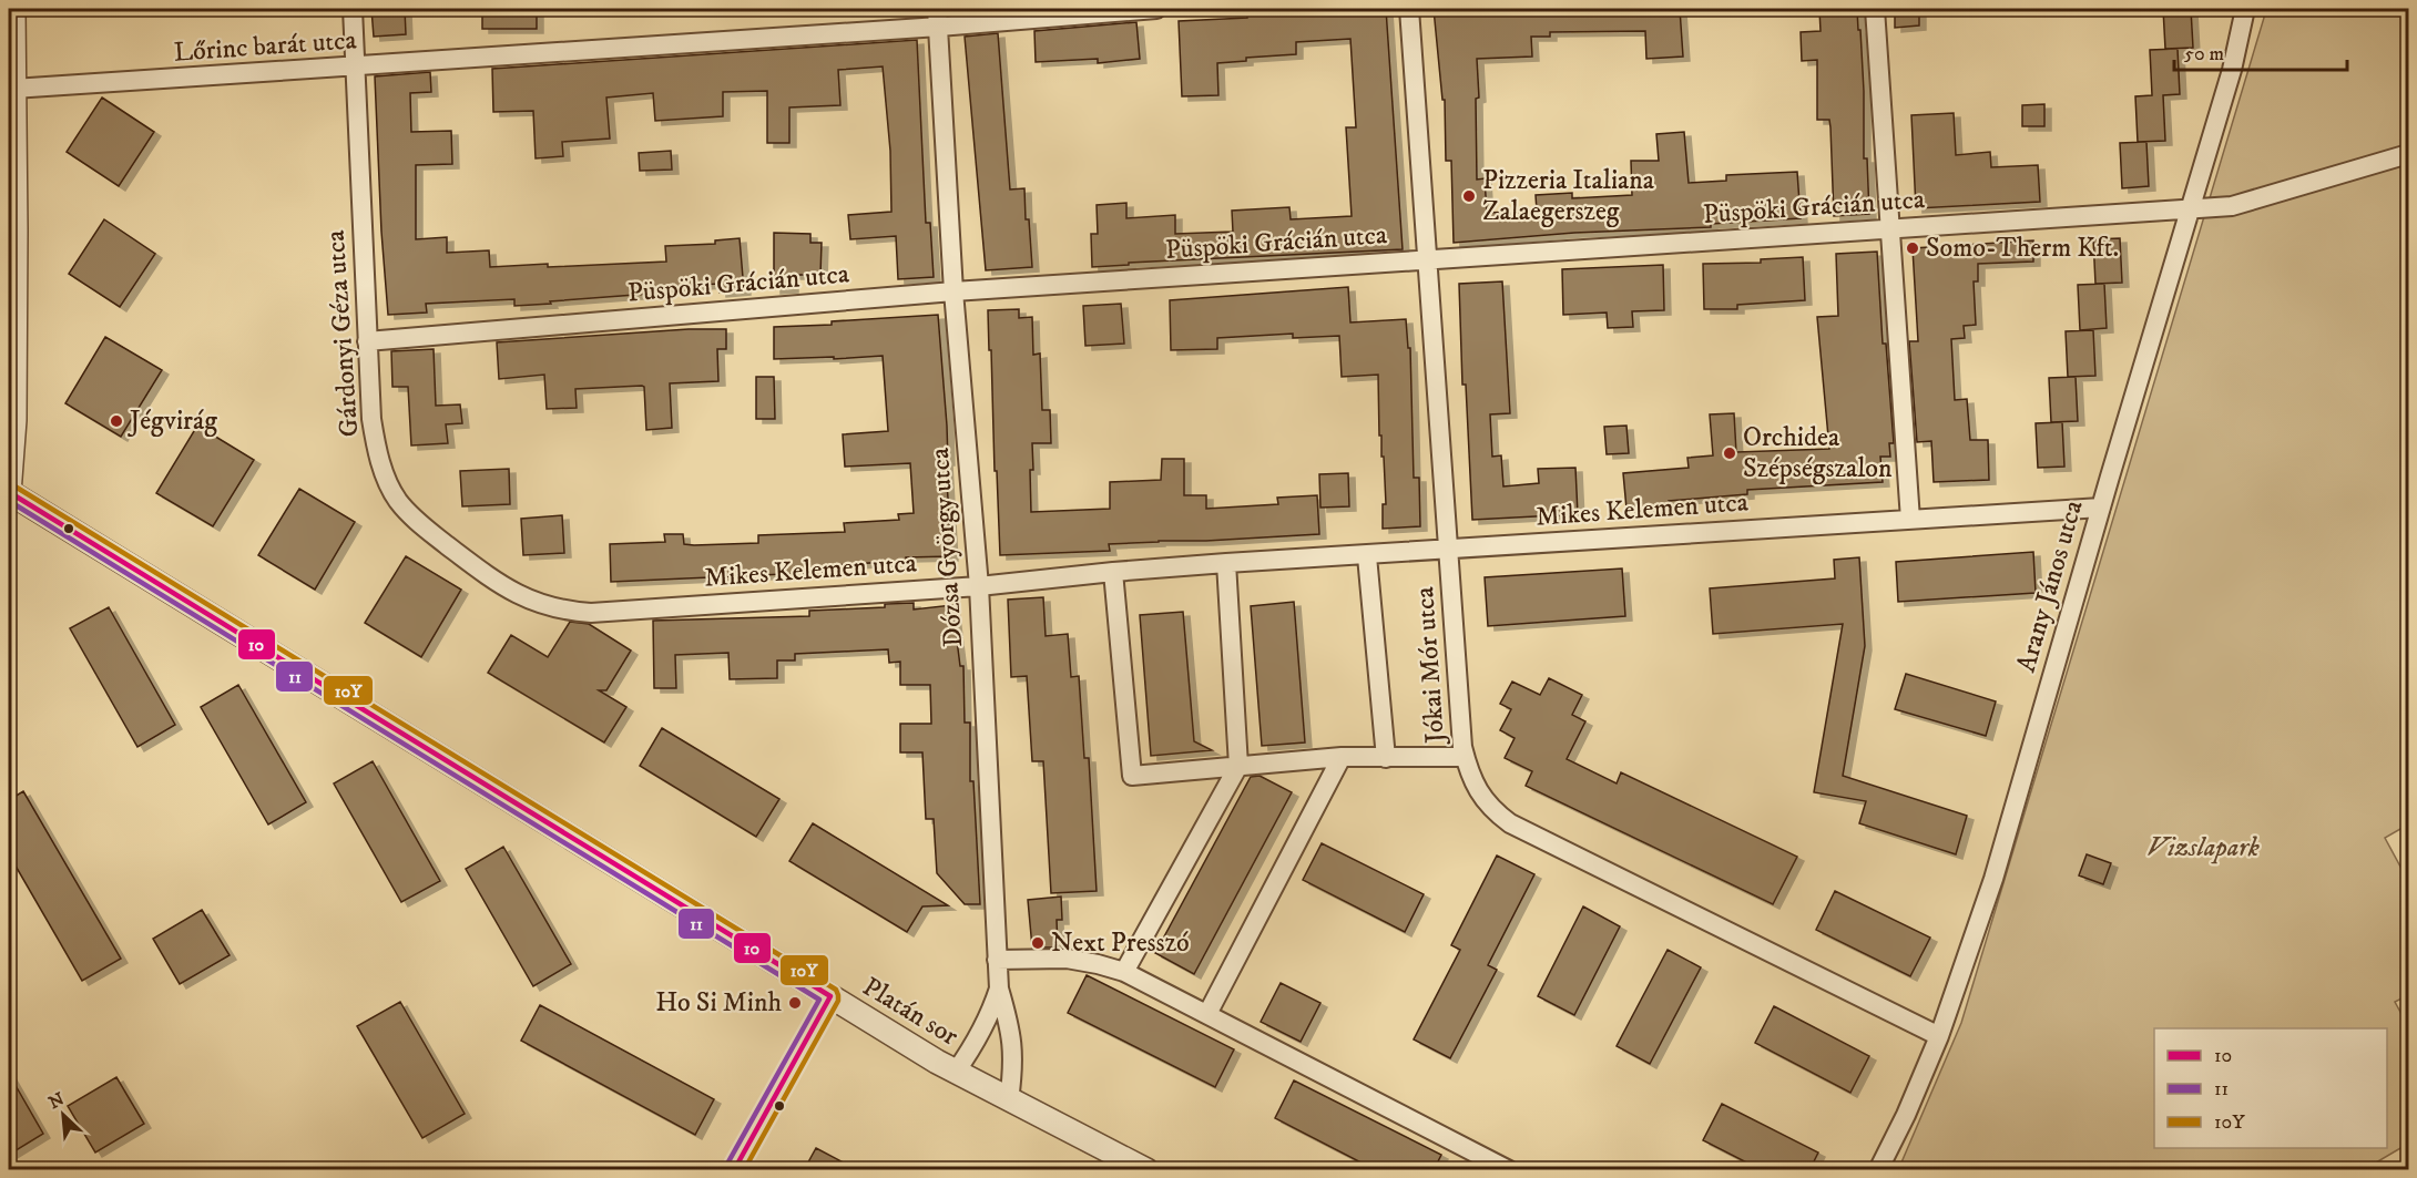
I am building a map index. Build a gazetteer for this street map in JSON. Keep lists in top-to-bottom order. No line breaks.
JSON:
{"streets":{"street":["Lőrinc barát utca","Püspöki Grácián utca","Gárdonyi Géza utca","Mikes Kelemen utca","Dózsa György utca","Arany János utca","Jókai Mór utca","Platán sor"]},"crossings":[["Lőrinc barát utca","Gárdonyi Géza utca"],["Lőrinc barát utca","Dózsa György utca"],["Püspöki Grácián utca","Gárdonyi Géza utca"],["Püspöki Grácián utca","Dózsa György utca"],["Püspöki Grácián utca","Arany János utca"],["Püspöki Grácián utca","Jókai Mór utca"],["Gárdonyi Géza utca","Mikes Kelemen utca"],["Mikes Kelemen utca","Dózsa György utca"],["Mikes Kelemen utca","Arany János utca"],["Mikes Kelemen utca","Jókai Mór utca"],["Dózsa György utca","Platán sor"],["Arany János utca","Jókai Mór utca"]],"parks":["Vizslapark"],"places":["Pizzeria Italiana Zalaegerszeg","Somo-Therm Kft.","Jégvirág","Orchidea Szépségszalon","Next Presszó","Ho Si Minh"],"lines":["transit line 10Y","transit line 10","transit line 11"],"legend":["10","11","10Y"],"scale_bar":"50 m","north":"top left"}
